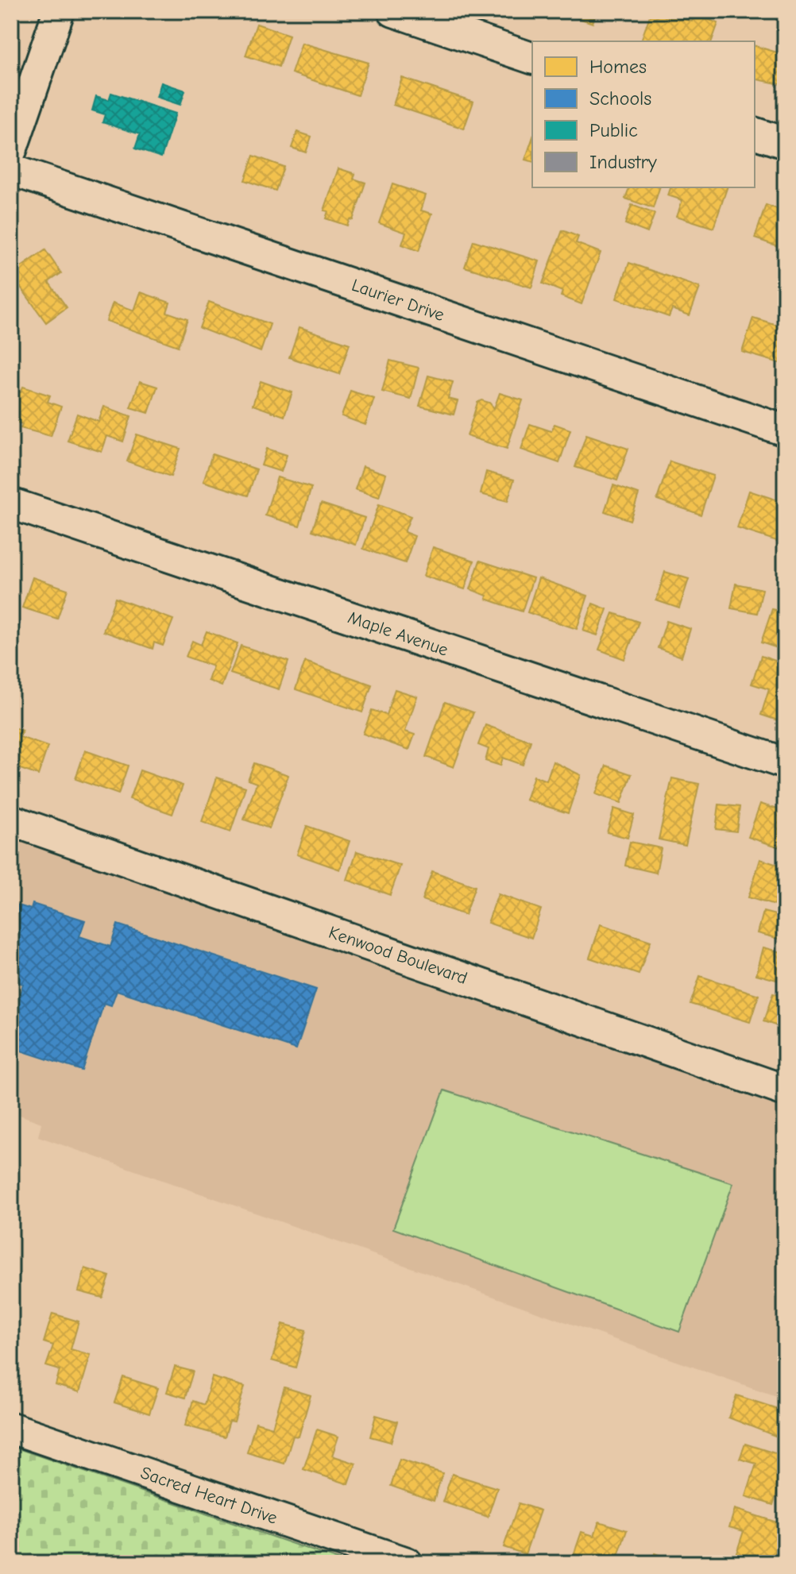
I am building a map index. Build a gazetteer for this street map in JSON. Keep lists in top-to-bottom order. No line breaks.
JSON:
{"streets":{"street":["Laurier Drive","Maple Avenue","Kenwood Boulevard","Sacred Heart Drive"]},"legend":["Homes","Schools","Public","Industry"]}
